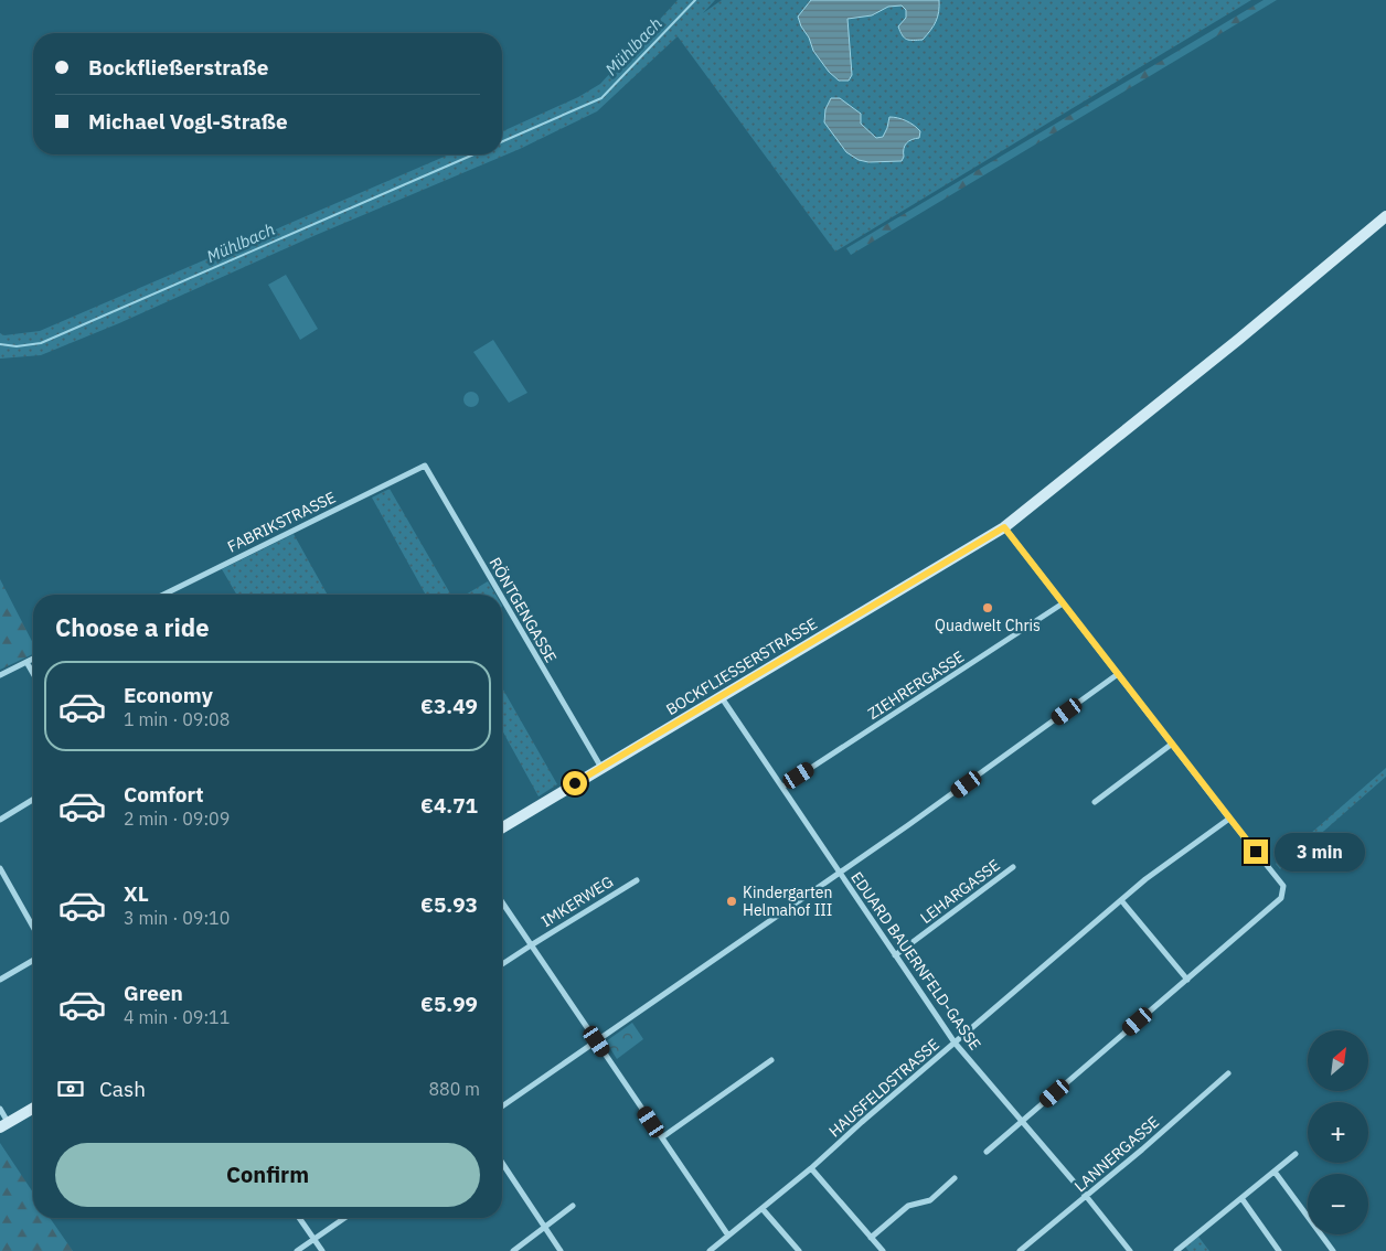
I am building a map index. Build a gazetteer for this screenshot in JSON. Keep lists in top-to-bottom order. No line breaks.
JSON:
{"streets":{"main road":["BOCKFLIESSERSTRASSE"],"street":["FABRIKSTRASSE","RÖNTGENGASSE","ZIEHRERGASSE","LEHARGASSE","IMKERWEG","EDUARD BAUERNFELD-GASSE","HAUSFELDSTRASSE","LANNERGASSE"]},"crossings":[["FABRIKSTRASSE","RÖNTGENGASSE"],["RÖNTGENGASSE","BOCKFLIESSERSTRASSE"],["BOCKFLIESSERSTRASSE","EDUARD BAUERNFELD-GASSE"],["ZIEHRERGASSE","EDUARD BAUERNFELD-GASSE"],["LEHARGASSE","EDUARD BAUERNFELD-GASSE"],["EDUARD BAUERNFELD-GASSE","HAUSFELDSTRASSE"],["EDUARD BAUERNFELD-GASSE","LANNERGASSE"]],"water":["Mühlbach"],"places":["Quadwelt Chris","Kindergarten Helmahof III"],"north":"top right","page":{"banner":["Bockfließerstraße","Michael Vogl-Straße"],"heading":"Choose a ride","list":[{"name":"Economy","note":"1 min · 09:08","value":"€3.49"},{"name":"Comfort","note":"2 min · 09:09","value":"€4.71"},{"name":"XL","note":"3 min · 09:10","value":"€5.93"},{"name":"Green","note":"4 min · 09:11","value":"€5.99"}],"bubble":"3 min","map_buttons":["+","−"],"pay":["Cash","880 m"],"buttons":"Confirm"}}
